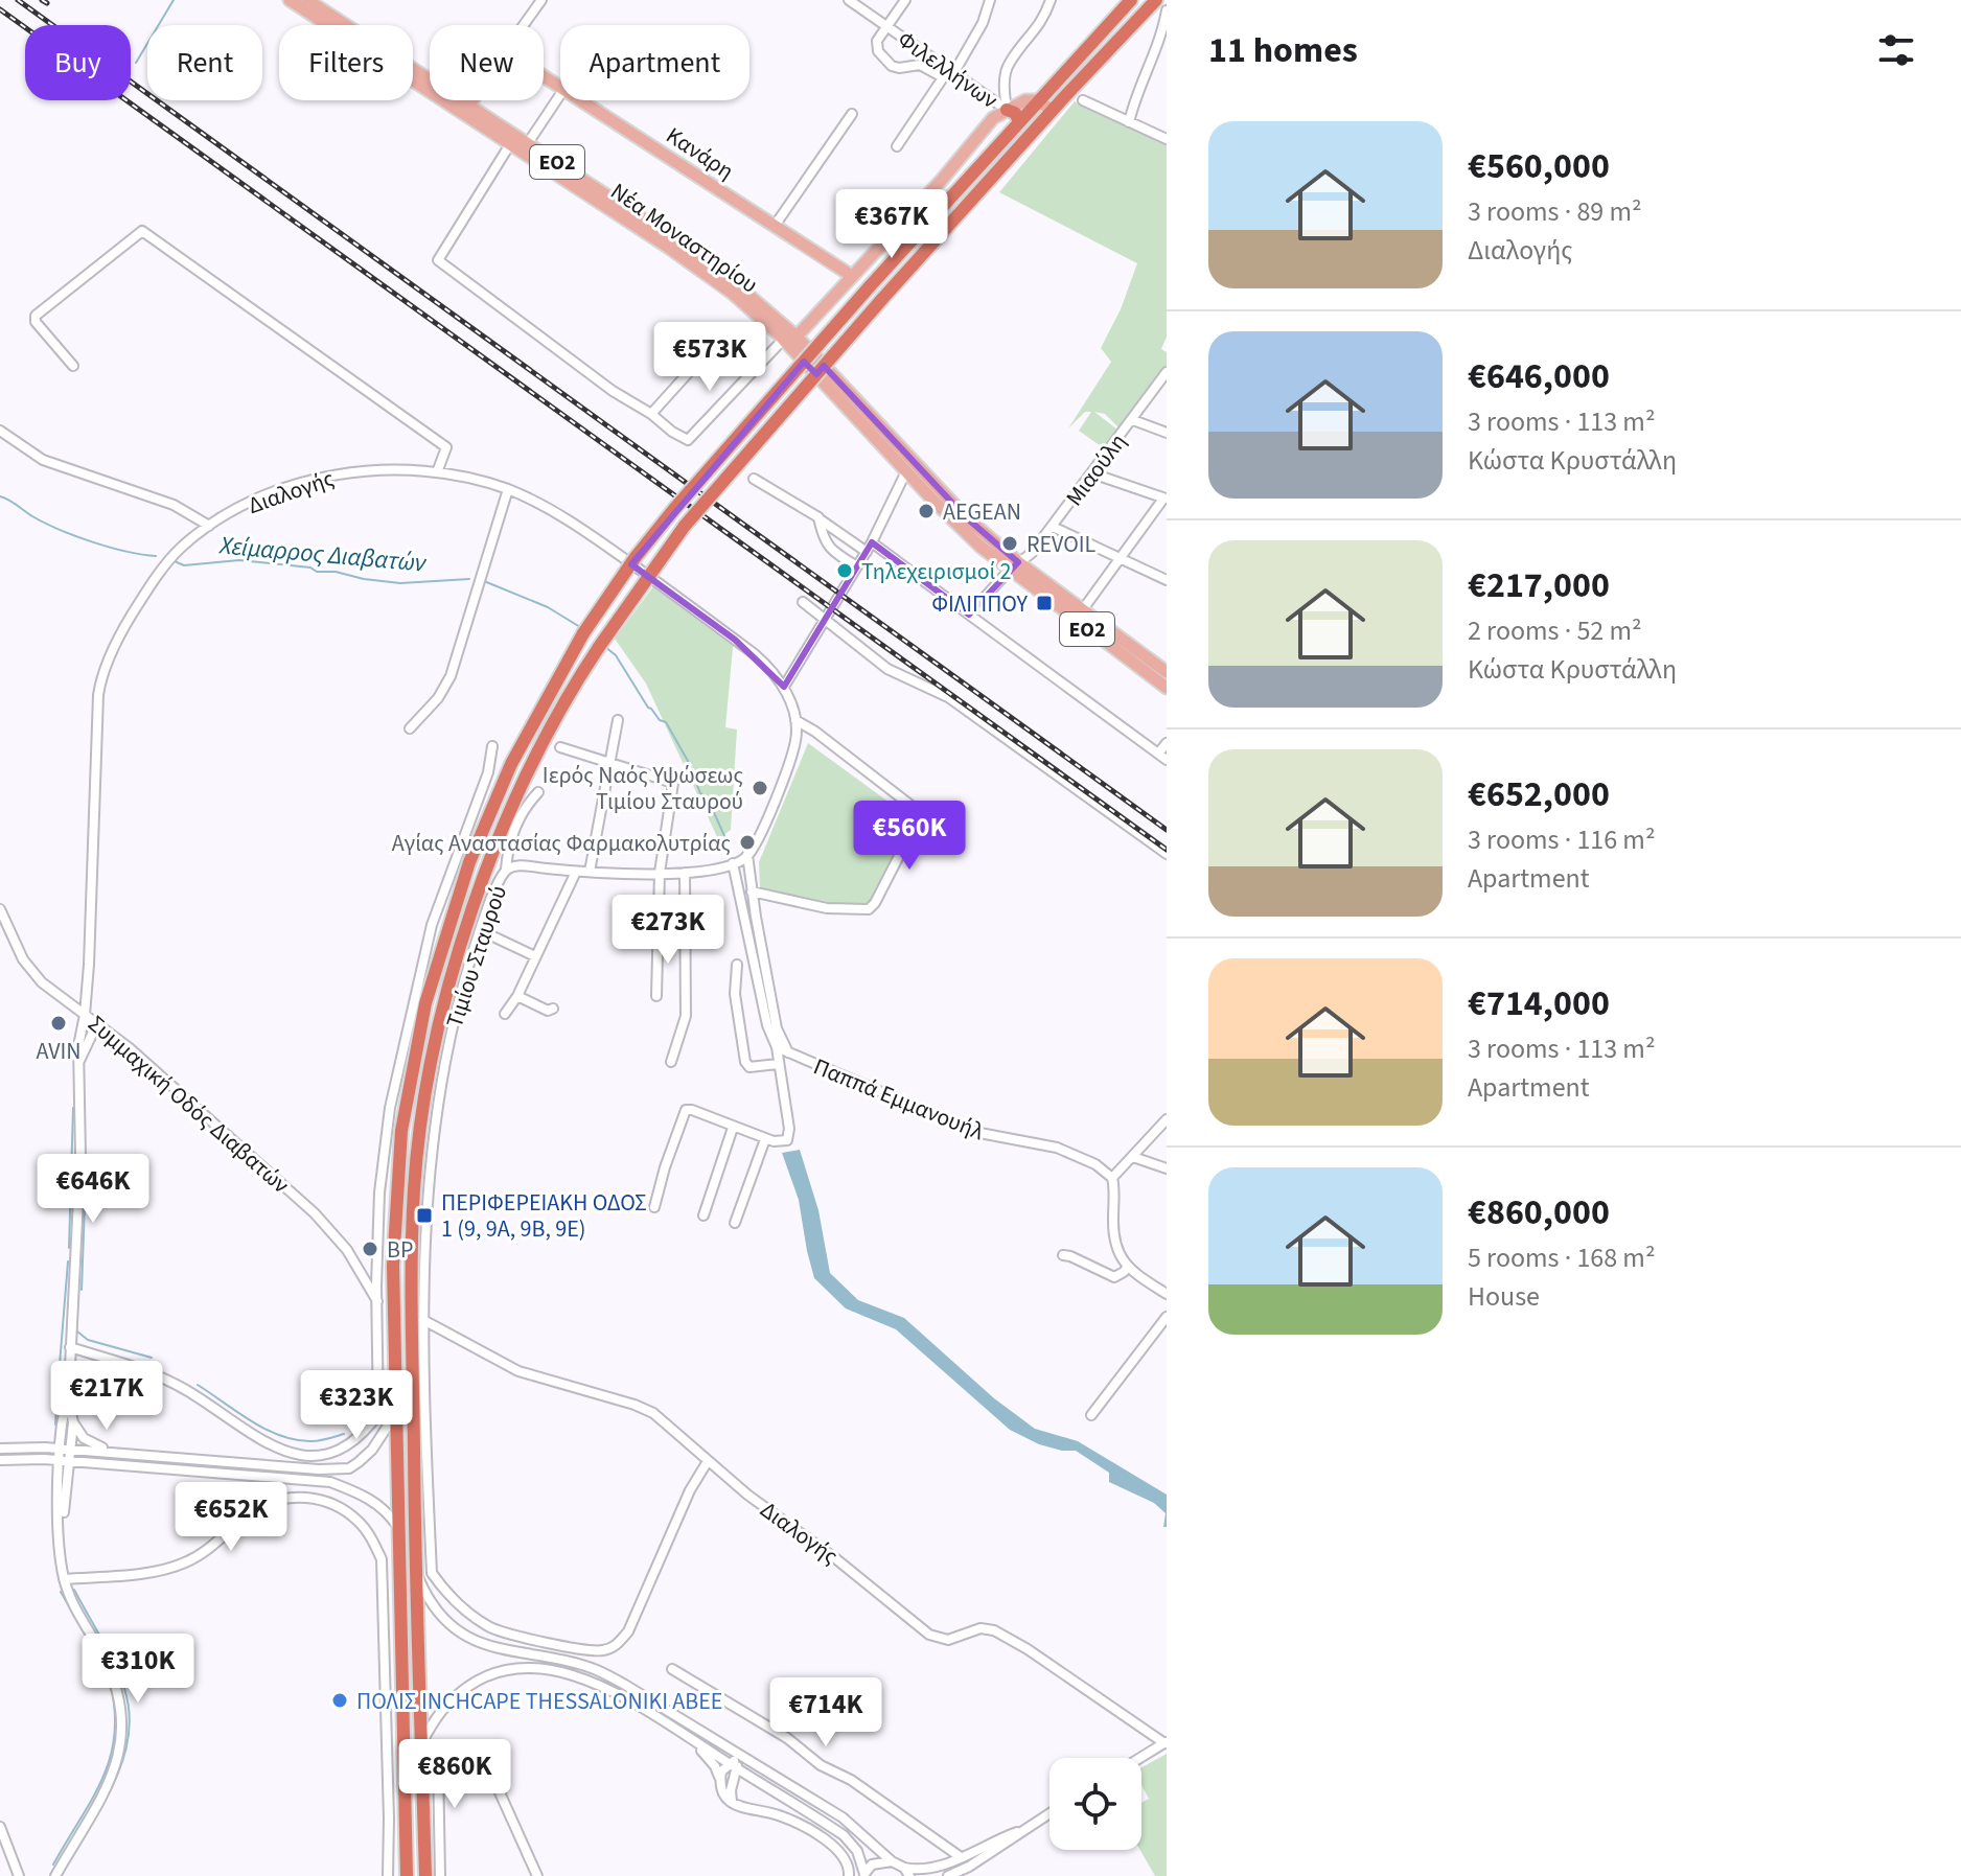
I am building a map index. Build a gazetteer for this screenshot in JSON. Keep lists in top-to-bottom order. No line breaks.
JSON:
{"streets":{"main road":["Κανάρη","ΕΟ2","Νέα Μοναστηρίου"],"street":["Φιλελλήνων","Μιαούλη","Διαλογής","Τιμίου Σταυρού","Παππά Εμμανουήλ","Συμμαχική Οδός Διαβατών"]},"crossings":[["Νέα Μοναστηρίου","Μιαούλη"],["Διαλογής","Τιμίου Σταυρού"],["Διαλογής","Συμμαχική Οδός Διαβατών"],["Τιμίου Σταυρού","Παππά Εμμανουήλ"]],"water":["Χείμαρρος Διαβατών"],"places":{"other":["AEGEAN","REVOIL","Τηλεχειρισμοί 2","Ιερός Ναός Υψώσεως Τιμίου Σταυρού","Αγίας Αναστασίας Φαρμακολυτρίας","AVIN","BP","ΠΟΛΙΣ INCHCAPE THESSALONIKI ΑΒΕΕ"],"transit":["ΦΙΛΙΠΠΟΥ","ΠΕΡΙΦΕΡΕΙΑΚΗ ΟΔΟΣ 1 (9, 9Α, 9Β, 9Ε)"]},"page":{"heading":"11 homes","chip":["Buy","Rent","Filters","New","Apartment"],"list":[{"name":"€560,000","note":"3 rooms · 89 m² · Διαλογής"},{"name":"€646,000","note":"3 rooms · 113 m² · Κώστα Κρυστάλλη"},{"name":"€217,000","note":"2 rooms · 52 m² · Κώστα Κρυστάλλη"},{"name":"€652,000","note":"3 rooms · 116 m² · Apartment"},{"name":"€714,000","note":"3 rooms · 113 m² · Apartment"},{"name":"€860,000","note":"5 rooms · 168 m² · House"}],"price":["€367K","€573K","€560K","€273K","€646K","€217K","€323K","€652K","€310K","€714K","€860K"]}}
